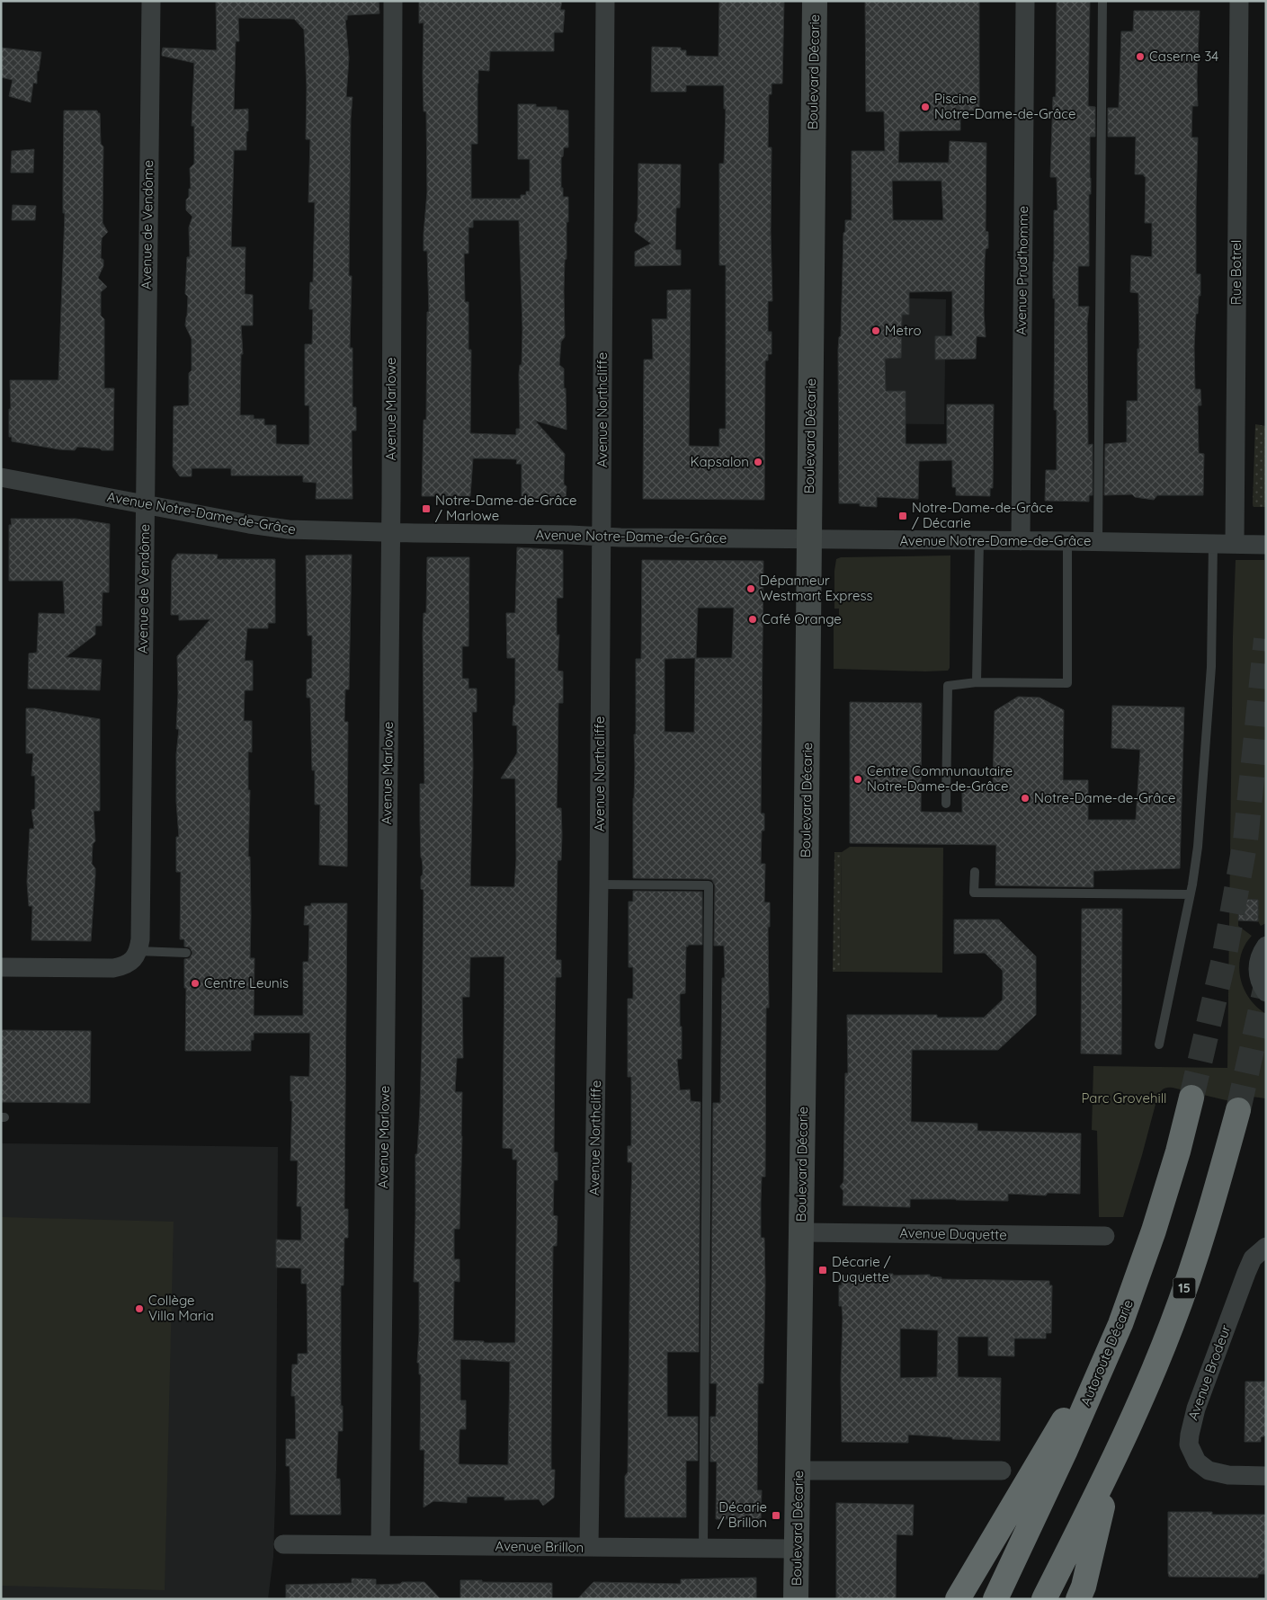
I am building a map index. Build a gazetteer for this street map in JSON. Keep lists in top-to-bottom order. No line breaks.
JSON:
{"streets":{"highway":["15","Autoroute Décarie"],"main road":["Boulevard Décarie"],"street":["Avenue de Vendôme","Avenue Prud'homme","Rue Botrel","Avenue Marlowe","Avenue Northcliffe","Avenue Notre-Dame-de-Grâce","Avenue Duquette","Avenue Brodeur","Avenue Brillon"]},"crossings":[["Boulevard Décarie","Avenue Notre-Dame-de-Grâce"],["Boulevard Décarie","Avenue Duquette"],["Boulevard Décarie","Avenue Brillon"],["Avenue de Vendôme","Avenue Notre-Dame-de-Grâce"],["Avenue Prud'homme","Avenue Notre-Dame-de-Grâce"],["Rue Botrel","Avenue Notre-Dame-de-Grâce"],["Avenue Marlowe","Avenue Notre-Dame-de-Grâce"],["Avenue Marlowe","Avenue Brillon"],["Avenue Northcliffe","Avenue Notre-Dame-de-Grâce"],["Avenue Northcliffe","Avenue Brillon"]],"parks":["Parc Grovehill"],"places":{"other":["Caserne 34","Piscine Notre-Dame-de-Grâce","Metro","Kapsalon","Dépanneur Westmart Express","Café Orange","Centre Communautaire Notre-Dame-de-Grâce","Notre-Dame-de-Grâce","Centre Leunis","Collège Villa Maria"],"transit":["Notre-Dame-de-Grâce / Marlowe","Notre-Dame-de-Grâce / Décarie","Décarie / Duquette","Décarie / Brillon"]}}
